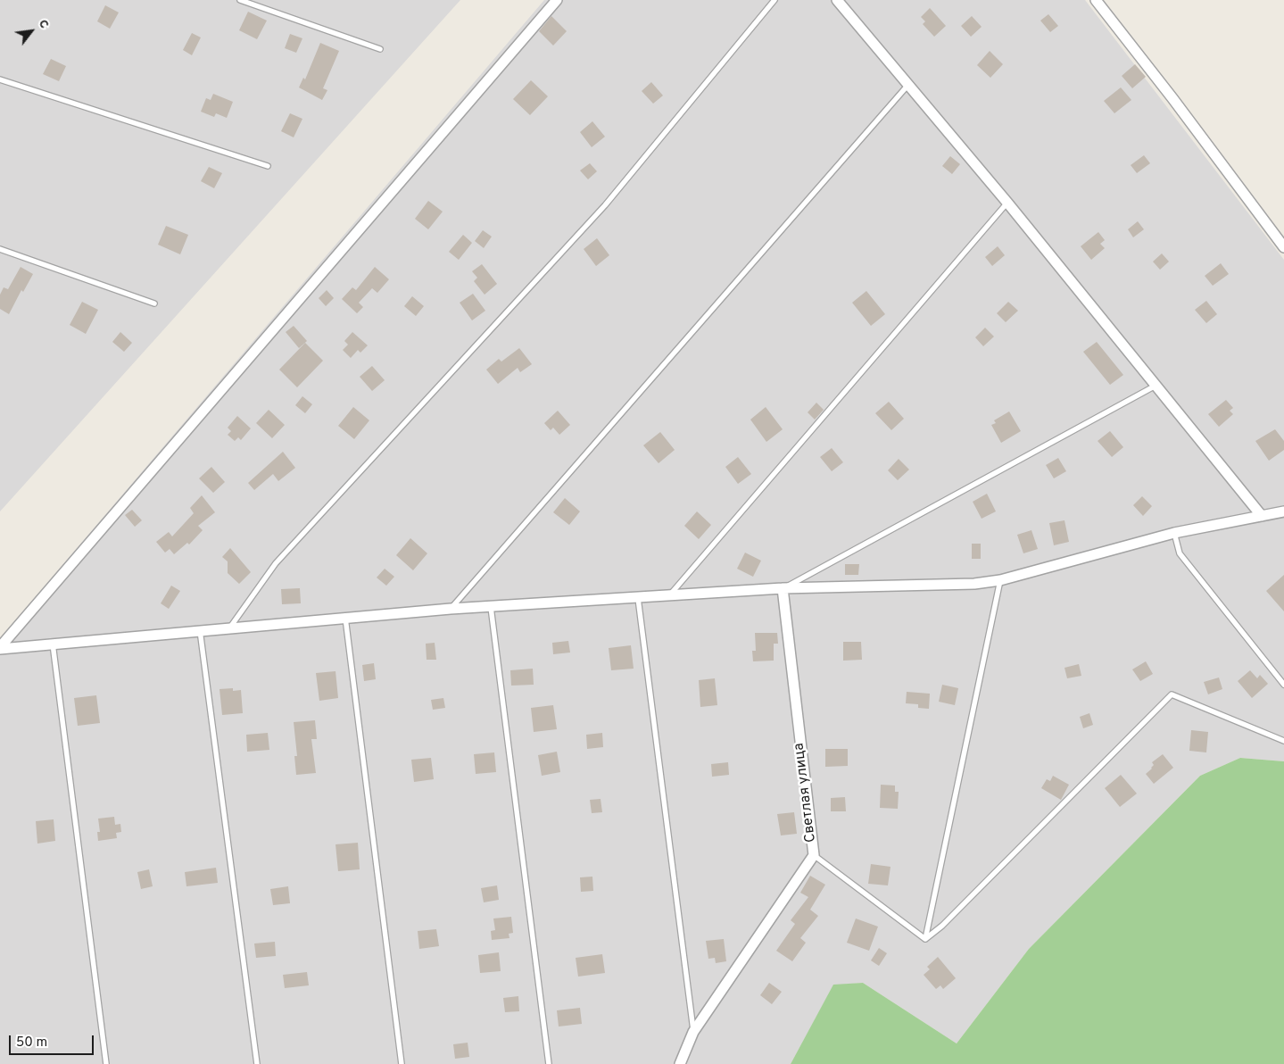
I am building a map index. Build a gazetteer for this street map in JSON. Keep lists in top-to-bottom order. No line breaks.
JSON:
{"streets":{"street":["Светлая улица"]},"scale_bar":"50 m","north":"top right"}
